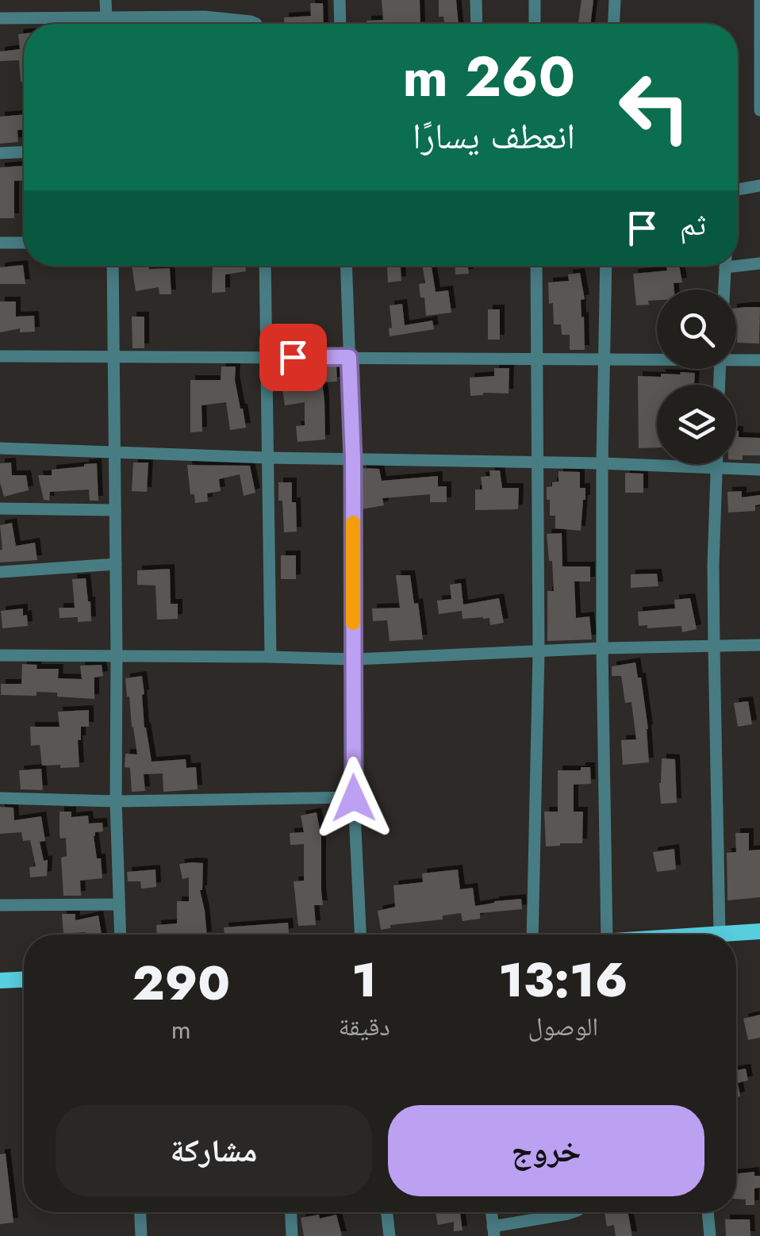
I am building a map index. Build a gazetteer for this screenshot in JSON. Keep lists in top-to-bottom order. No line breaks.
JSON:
{"page":{"turn":["260 m","انعطف يسارًا"],"then":"ثم","eta":["13:16","الوصول","1","دقيقة","290","m"],"buttons":["خروج","مشاركة"]}}
